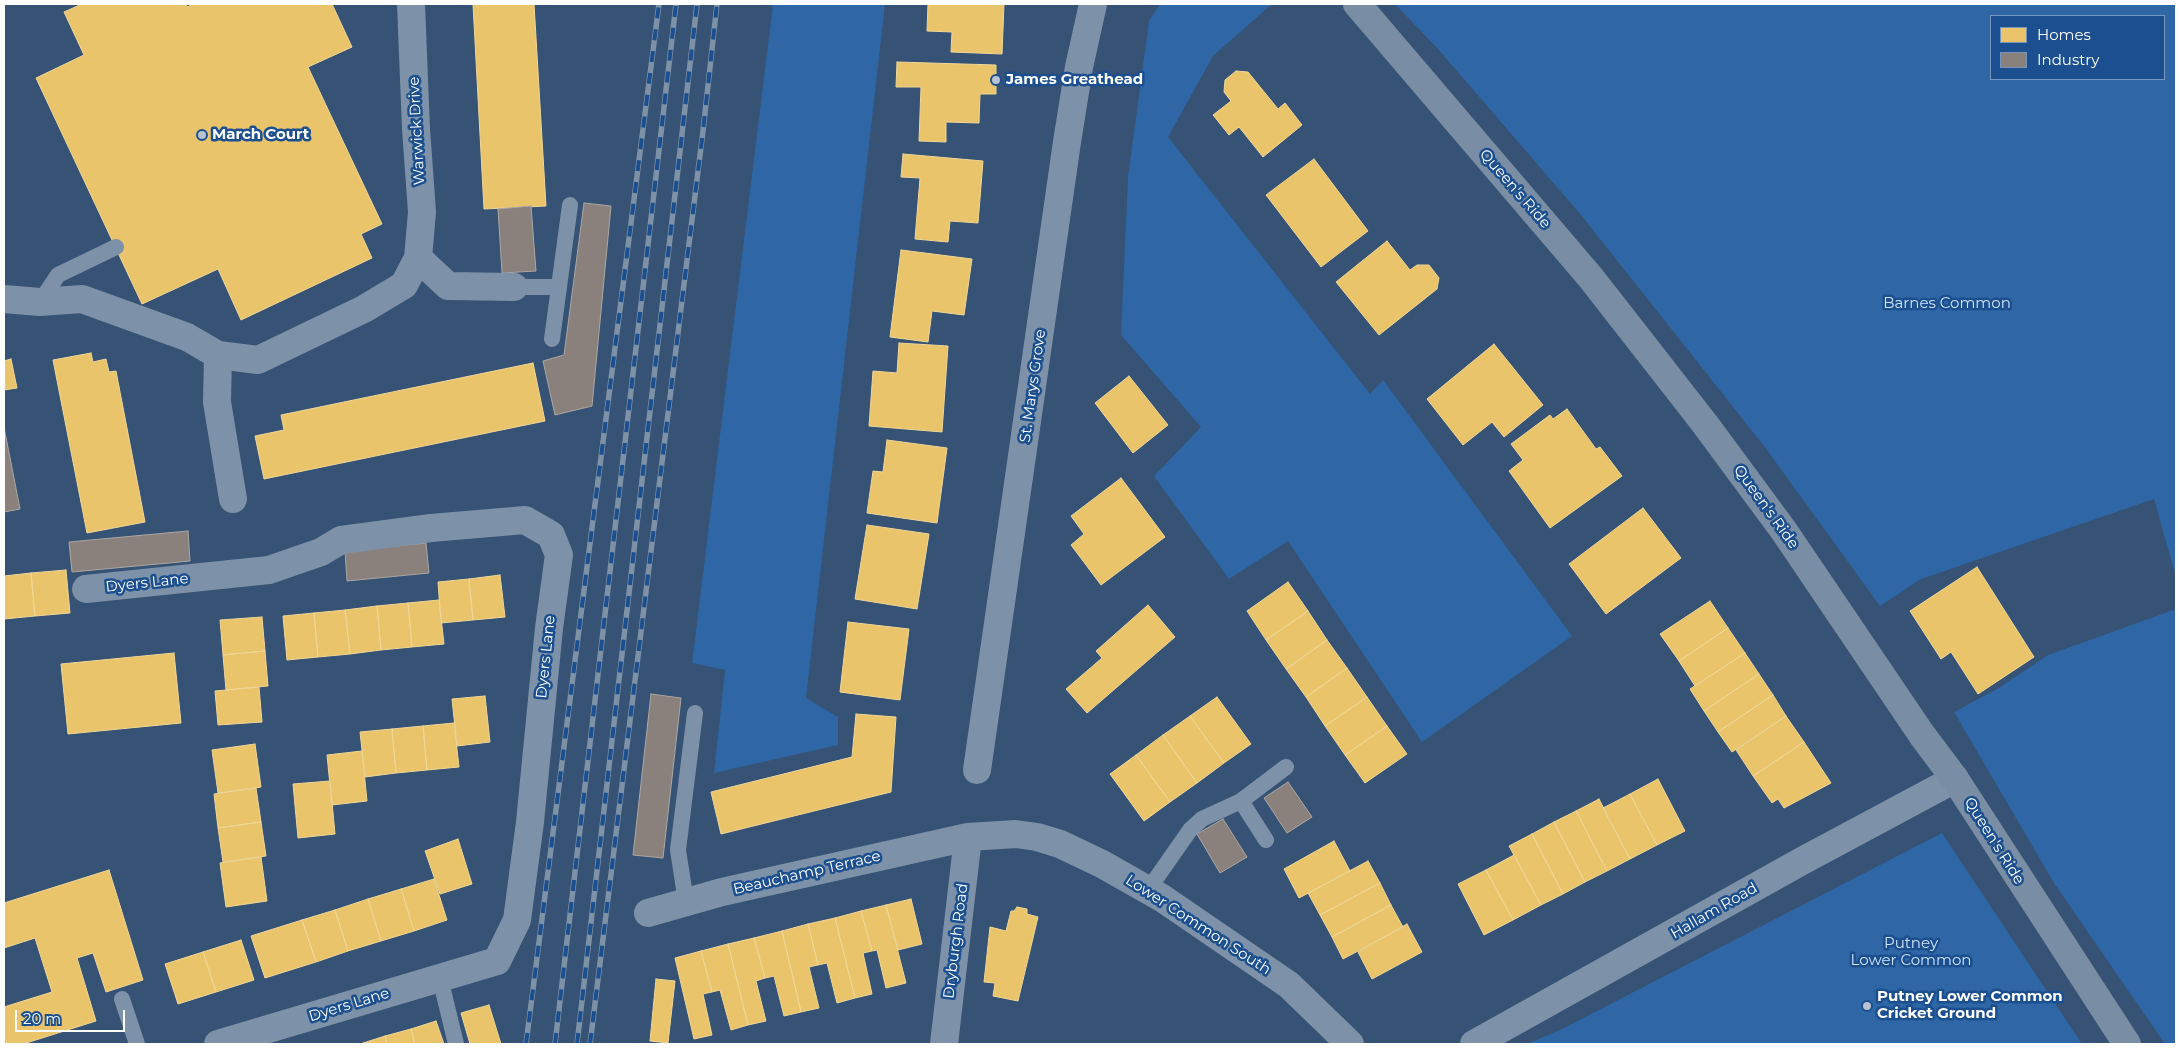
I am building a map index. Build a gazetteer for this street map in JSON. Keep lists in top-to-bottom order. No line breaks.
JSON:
{"streets":{"main road":["Queen's Ride"],"street":["Warwick Drive","St. Marys Grove","Dyers Lane","Beauchamp Terrace","Hallam Road","Lower Common South","Dryburgh Road"]},"crossings":[["Queen's Ride","Hallam Road"],["Beauchamp Terrace","Lower Common South"],["Beauchamp Terrace","Dryburgh Road"],["Lower Common South","Dryburgh Road"]],"parks":["Barnes Common","Putney Lower Common"],"places":["James Greathead","March Court","Putney Lower Common Cricket Ground"],"legend":["Homes","Industry"],"scale_bar":"20 m"}
